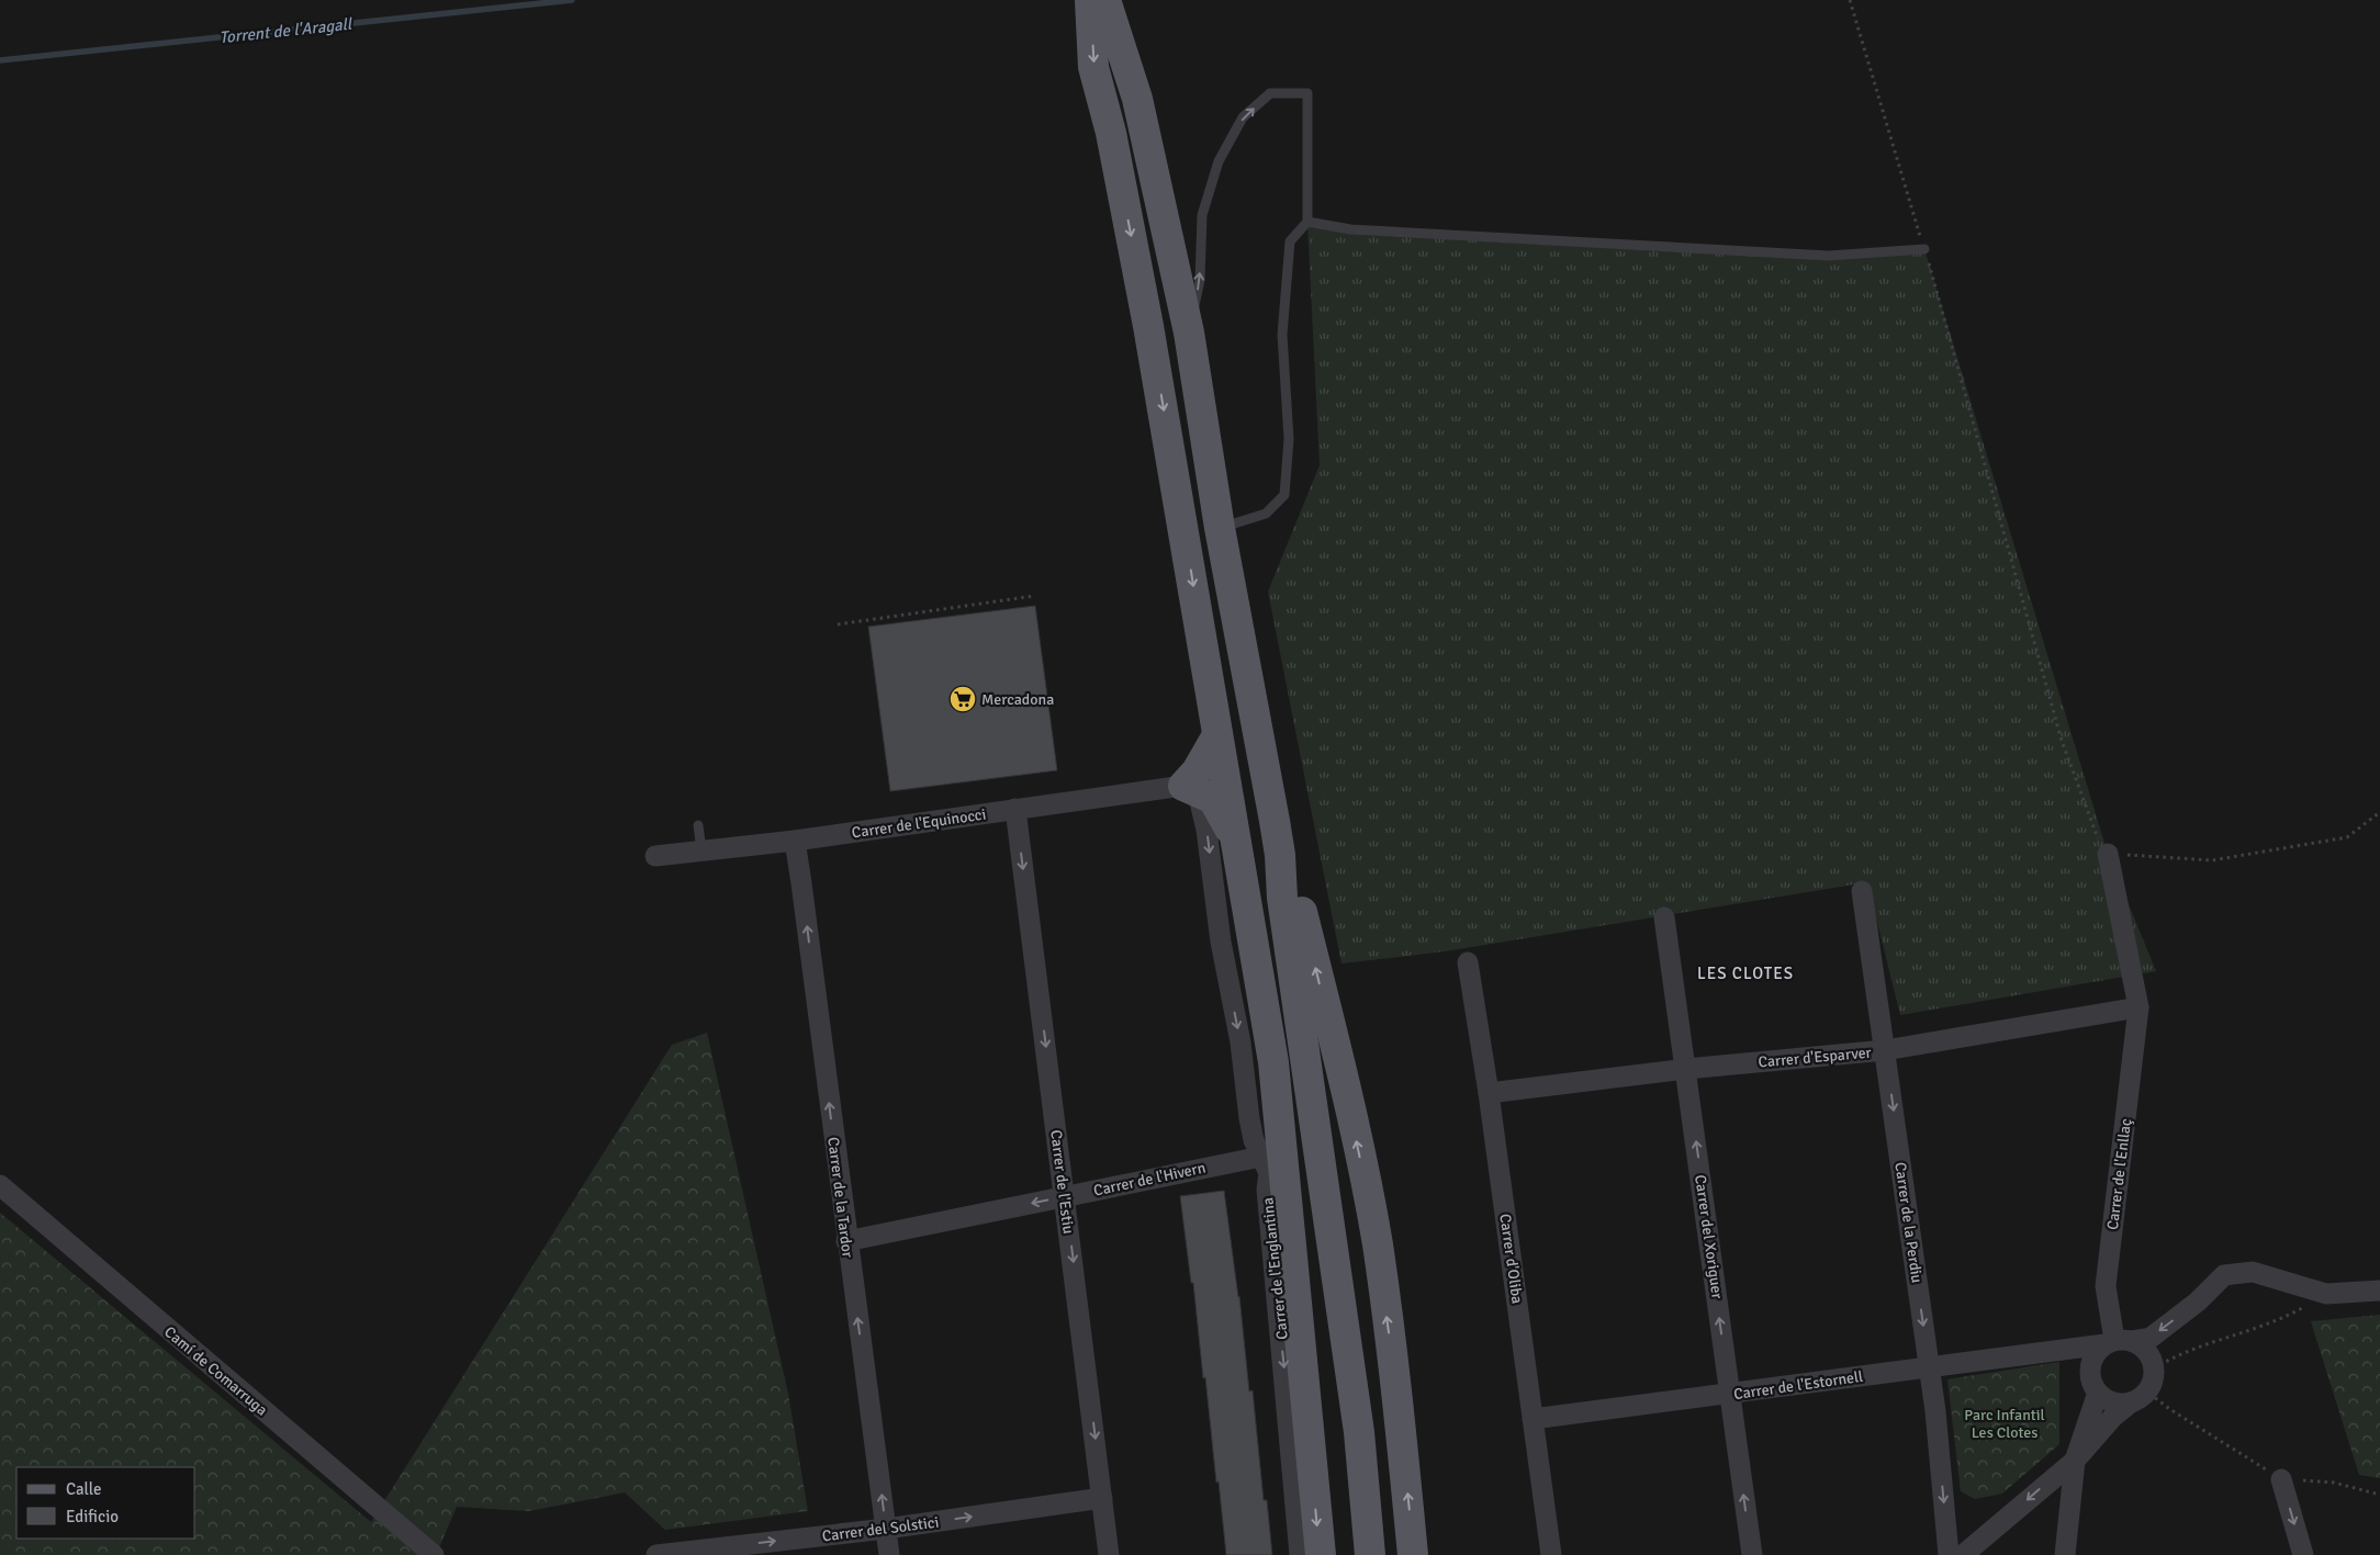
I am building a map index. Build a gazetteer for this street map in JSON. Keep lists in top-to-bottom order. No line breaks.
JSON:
{"streets":{"street":["Carrer de l'Equinocci","Carrer d'Esparver","Carrer de l'Enllaç","Carrer de l'Hivern","Carrer de l'Estiu","Carrer de la Tardor","Carrer de la Perdiu","Carrer del Xoriguer","Carrer d'Oliba","Carrer de l'Englantina","Camí de Comarruga","Carrer de l'Estornell","Carrer del Solstici"]},"crossings":[["Carrer de l'Equinocci","Carrer de l'Estiu"],["Carrer de l'Equinocci","Carrer de la Tardor"],["Carrer de l'Equinocci","Carrer de l'Englantina"],["Carrer d'Esparver","Carrer de l'Enllaç"],["Carrer d'Esparver","Carrer de la Perdiu"],["Carrer d'Esparver","Carrer del Xoriguer"],["Carrer d'Esparver","Carrer d'Oliba"],["Carrer de l'Enllaç","Carrer de l'Estornell"],["Carrer de l'Hivern","Carrer de l'Estiu"],["Carrer de l'Hivern","Carrer de la Tardor"],["Carrer de l'Hivern","Carrer de l'Englantina"],["Carrer de l'Estiu","Carrer del Solstici"],["Carrer de la Tardor","Carrer del Solstici"],["Carrer de la Perdiu","Carrer de l'Estornell"],["Carrer del Xoriguer","Carrer de l'Estornell"],["Carrer d'Oliba","Carrer de l'Estornell"]],"one_way":["Carrer de l'Hivern","Carrer de l'Estiu","Carrer de la Tardor","Carrer de la Perdiu","Carrer del Xoriguer","Carrer de l'Englantina","Carrer del Solstici"],"districts":["LES CLOTES"],"water":["Torrent de l'Aragall"],"parks":["Parc Infantil Les Clotes"],"places":{"supermarket":["Mercadona"]},"legend":["Calle","Edificio"]}
